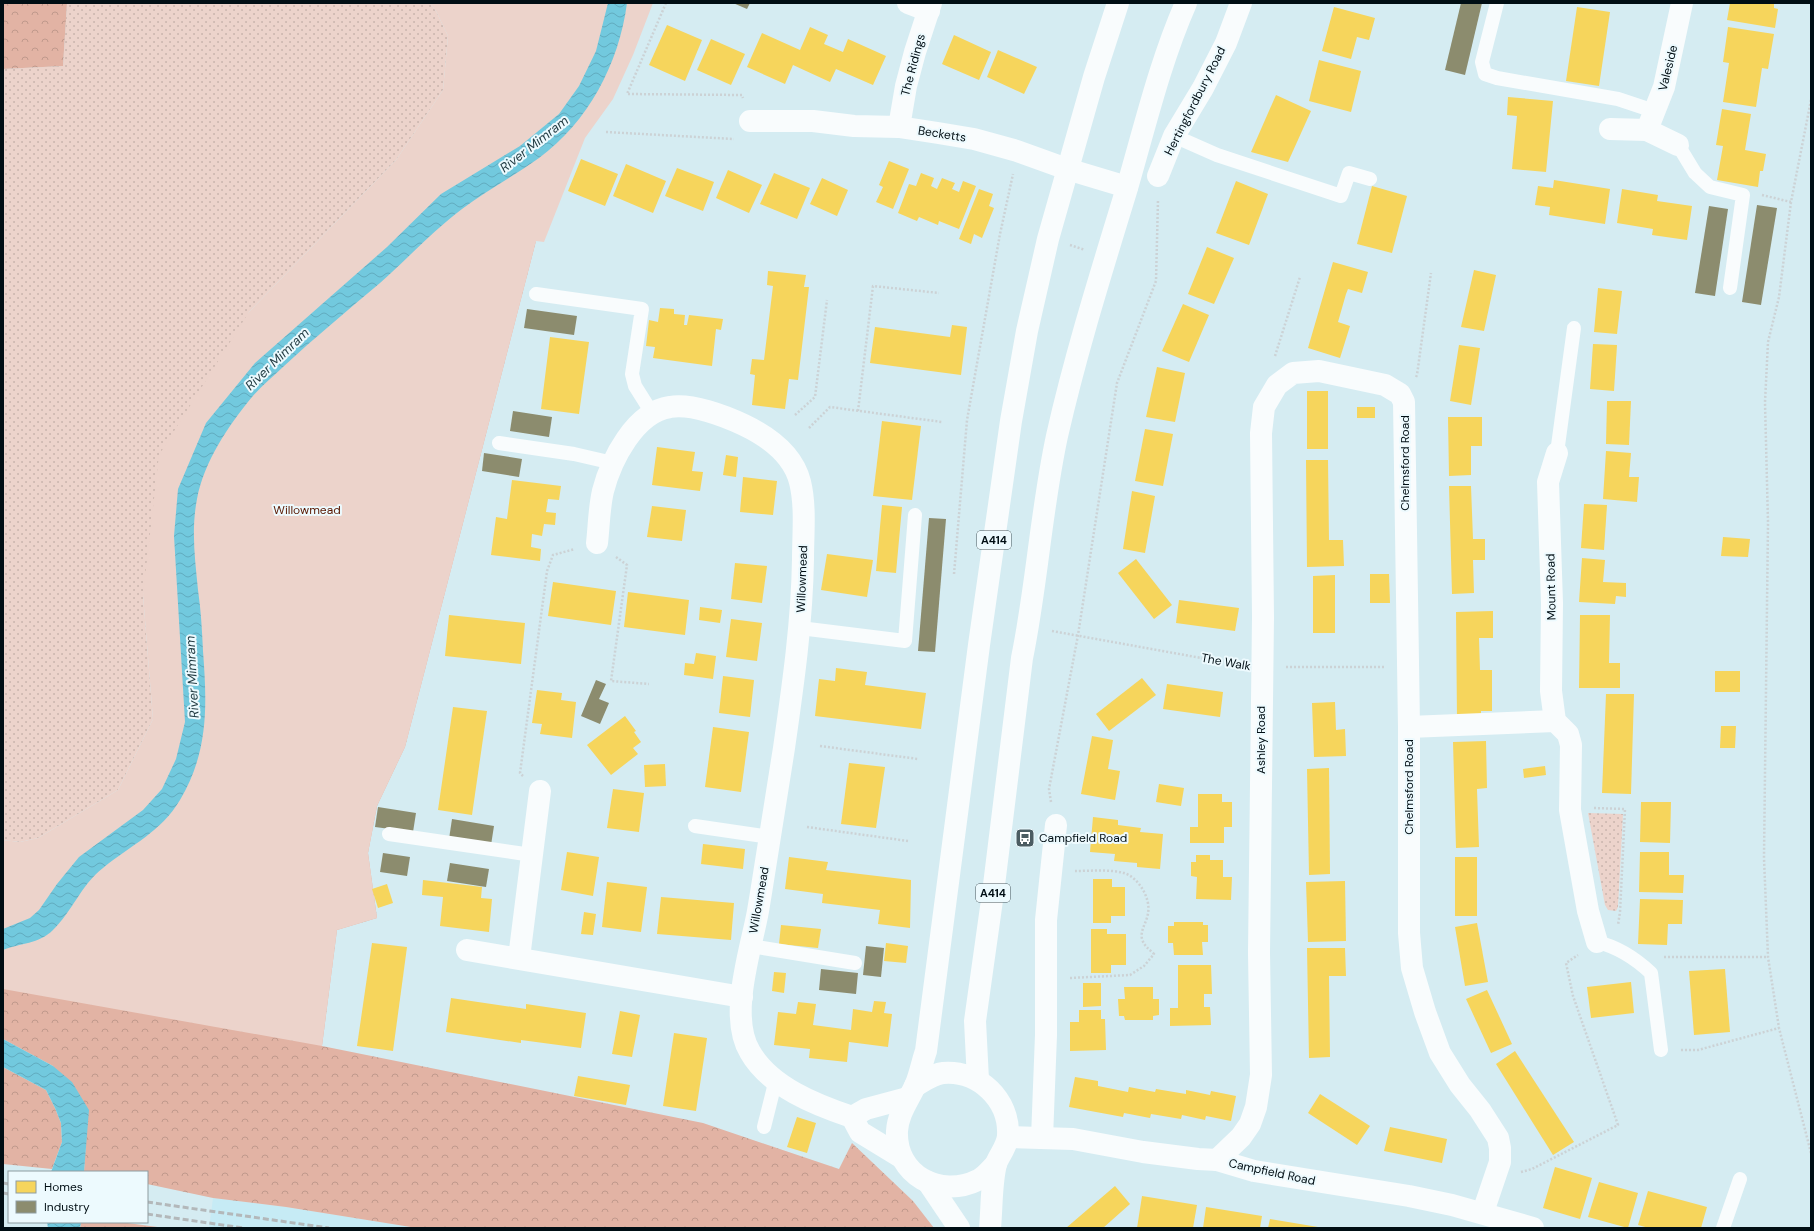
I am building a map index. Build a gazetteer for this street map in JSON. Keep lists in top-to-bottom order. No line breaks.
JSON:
{"streets":{"main road":["The Ridings","Valeside","Hertingfordbury Road","Becketts","Chelmsford Road","A414","Willowmead","Mount Road","Ashley Road","Campfield Road"],"path":["The Walk"]},"crossings":[["The Ridings","Becketts"],["Becketts","A414"],["Chelmsford Road","The Walk"],["Chelmsford Road","Ashley Road"],["Chelmsford Road","Campfield Road"],["A414","Campfield Road"],["The Walk","Ashley Road"],["Ashley Road","Campfield Road"]],"water":["River Mimram"],"parks":["Willowmead"],"places":{"bus stop":["Campfield Road"]},"legend":["Homes","Industry"]}
